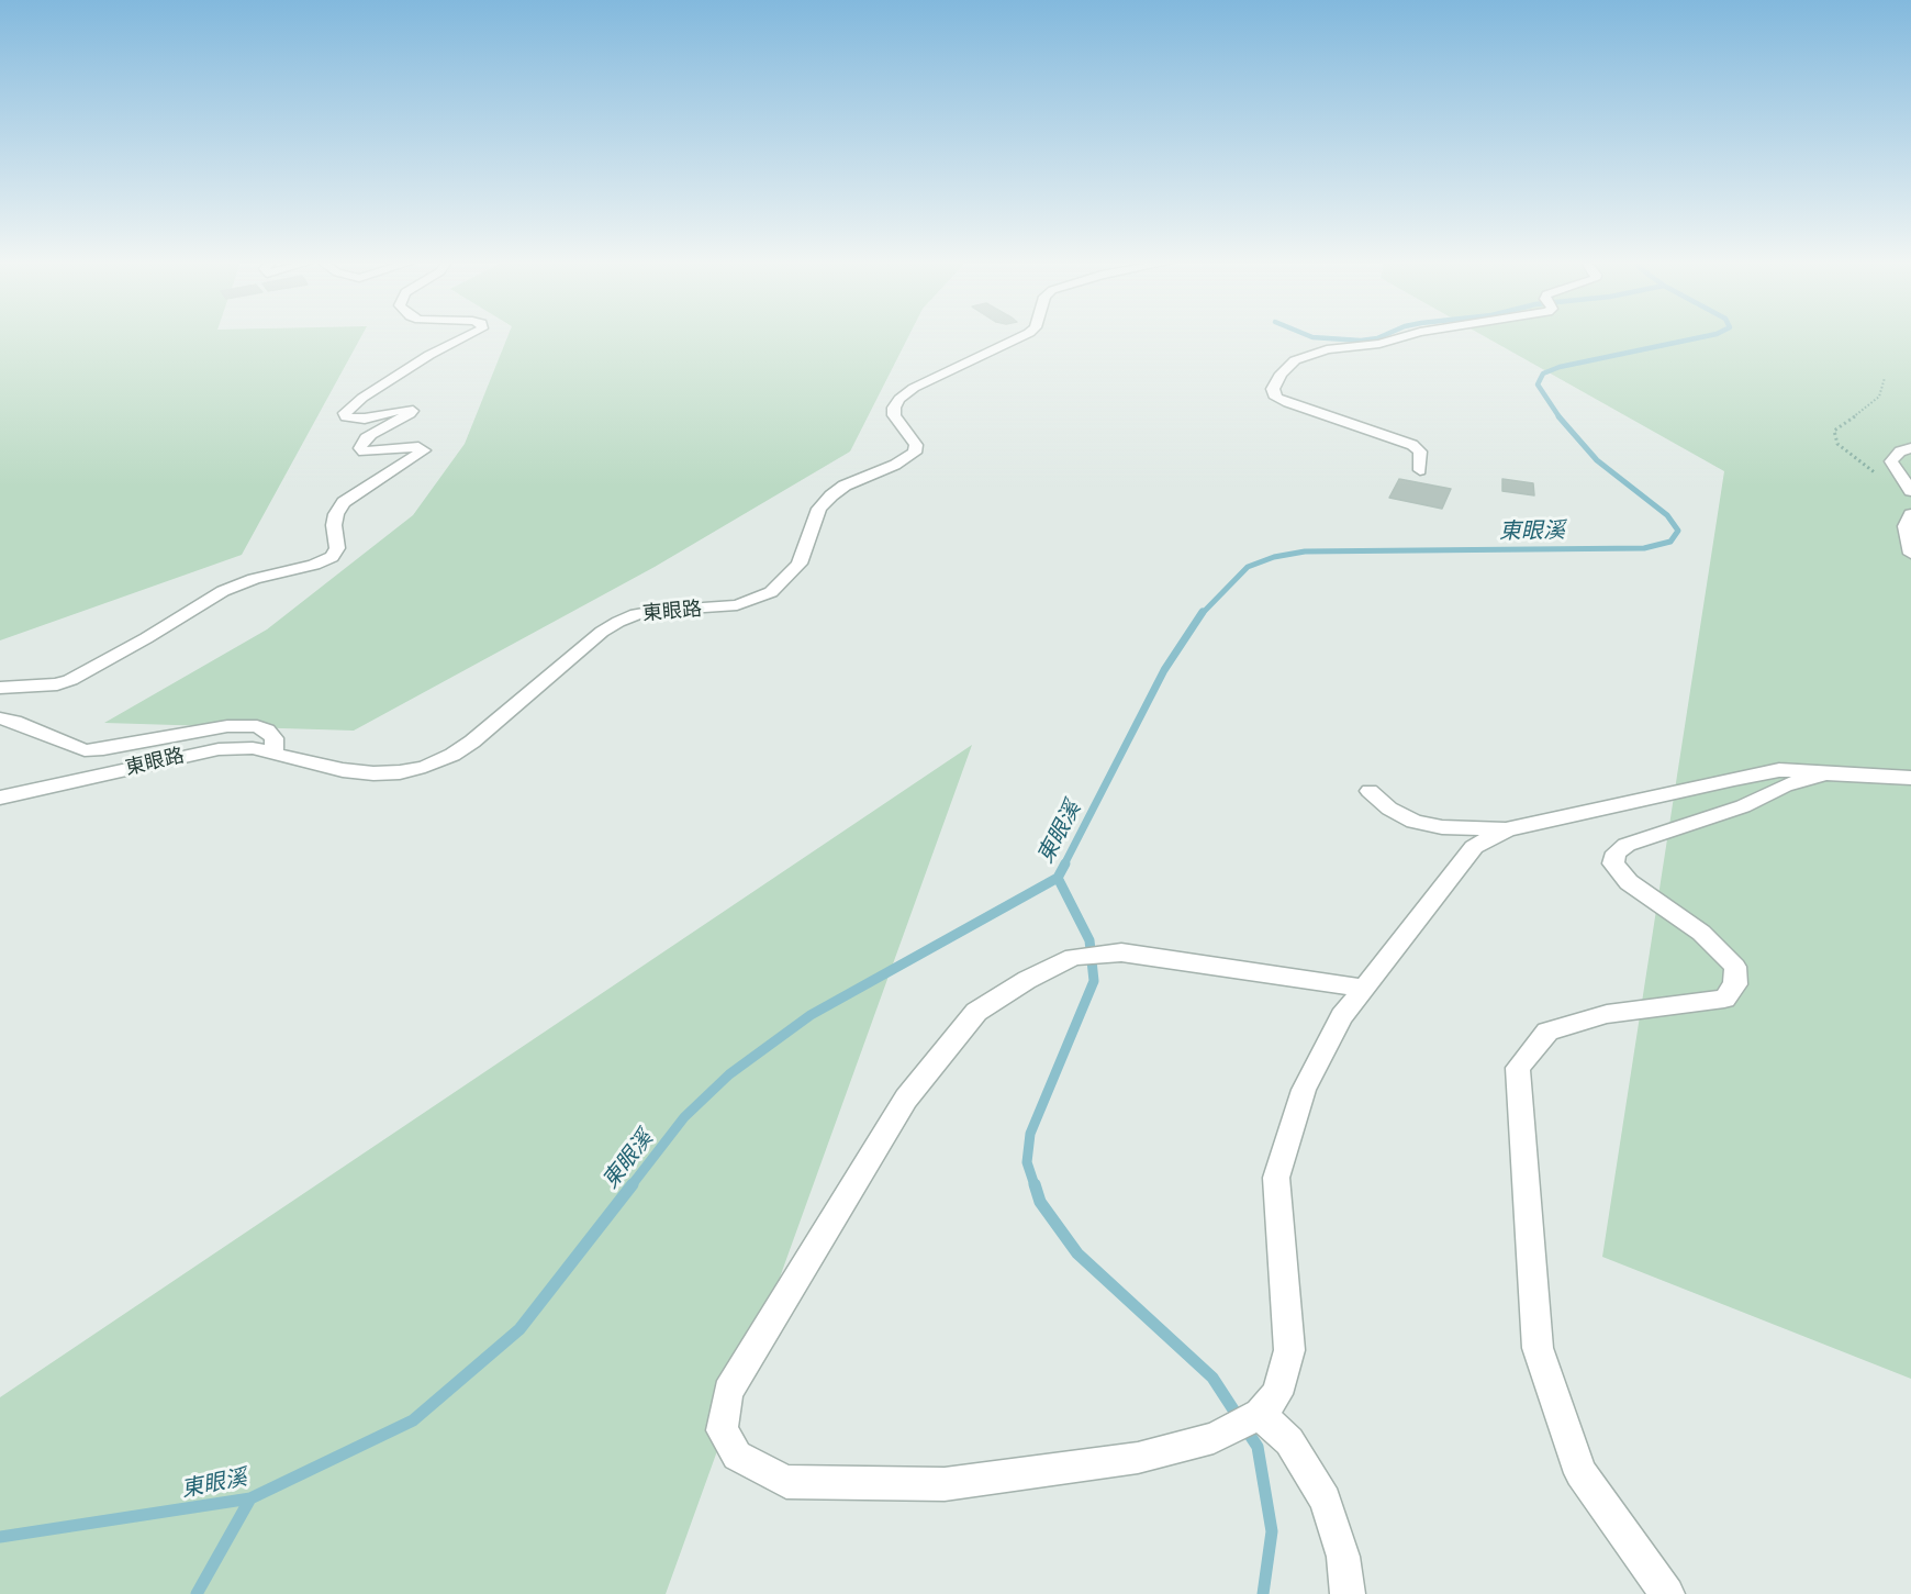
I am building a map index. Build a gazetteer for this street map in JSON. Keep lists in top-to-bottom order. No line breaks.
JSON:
{"streets":{"street":["東眼路"]},"water":["東眼溪"]}
